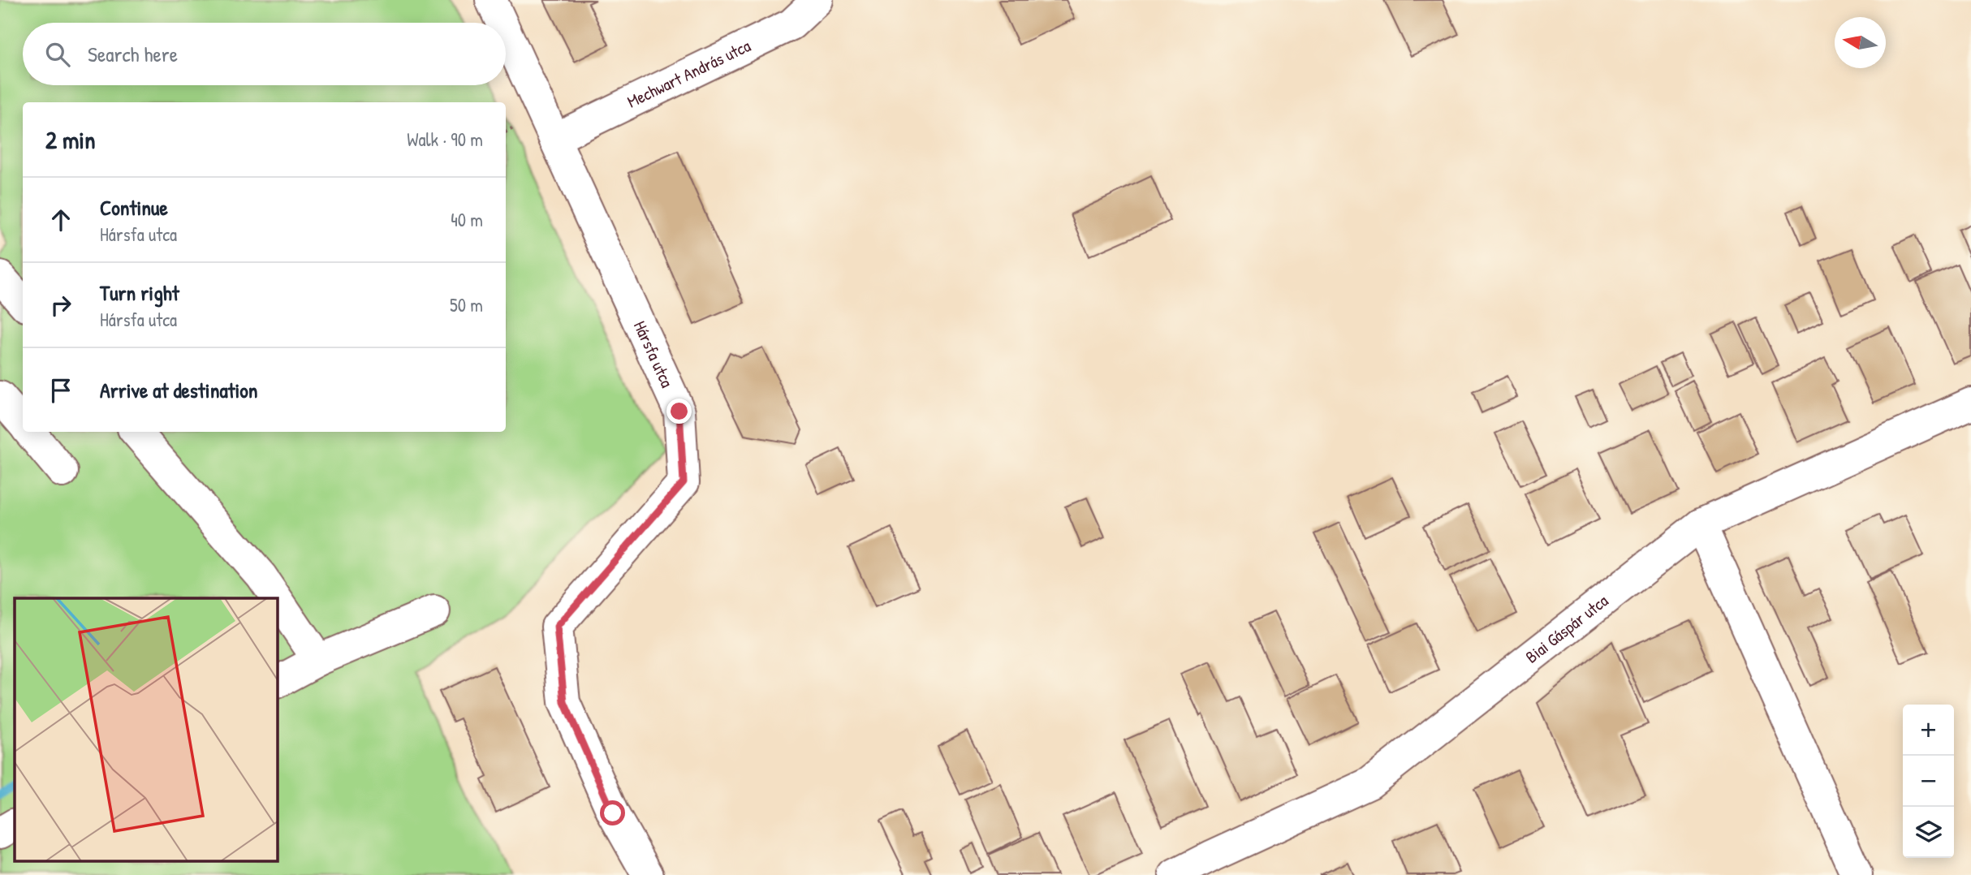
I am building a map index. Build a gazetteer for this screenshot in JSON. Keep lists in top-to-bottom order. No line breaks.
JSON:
{"streets":{"street":["Mechwart András utca","Hársfa utca","Biai Gáspár utca"]},"crossings":[["Mechwart András utca","Hársfa utca"]],"north":"left","page":{"search":"Search here","heading":["2 min","Walk · 90 m"],"list":[["Continue","Hársfa utca","40 m"],["Turn right","Hársfa utca","50 m"],"Arrive at destination"],"map_buttons":["+","−"]}}
